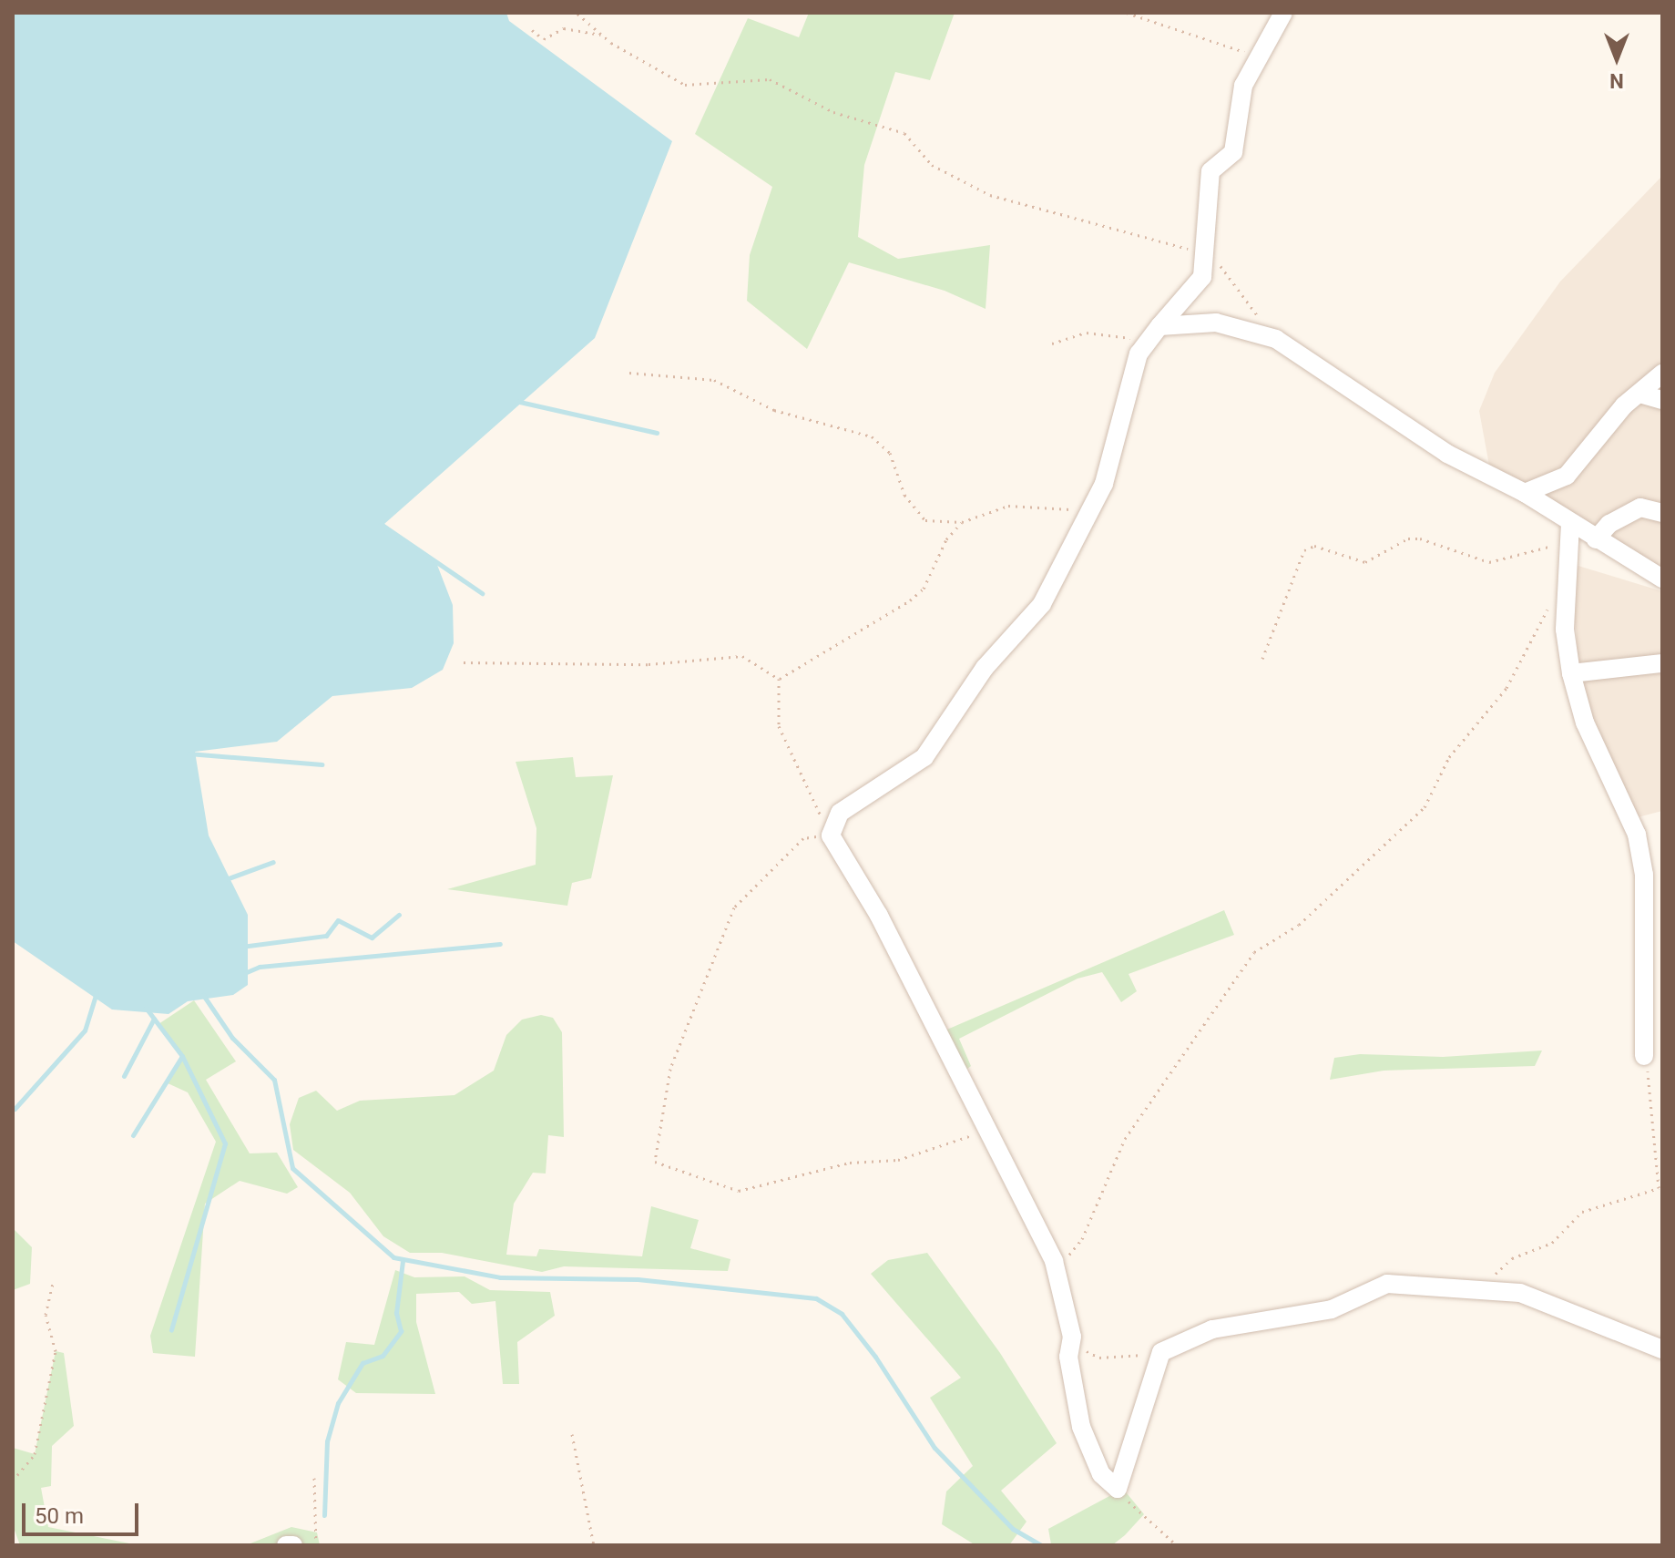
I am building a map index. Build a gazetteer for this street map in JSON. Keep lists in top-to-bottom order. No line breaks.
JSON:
{"scale_bar":"50 m","north":"bottom"}
